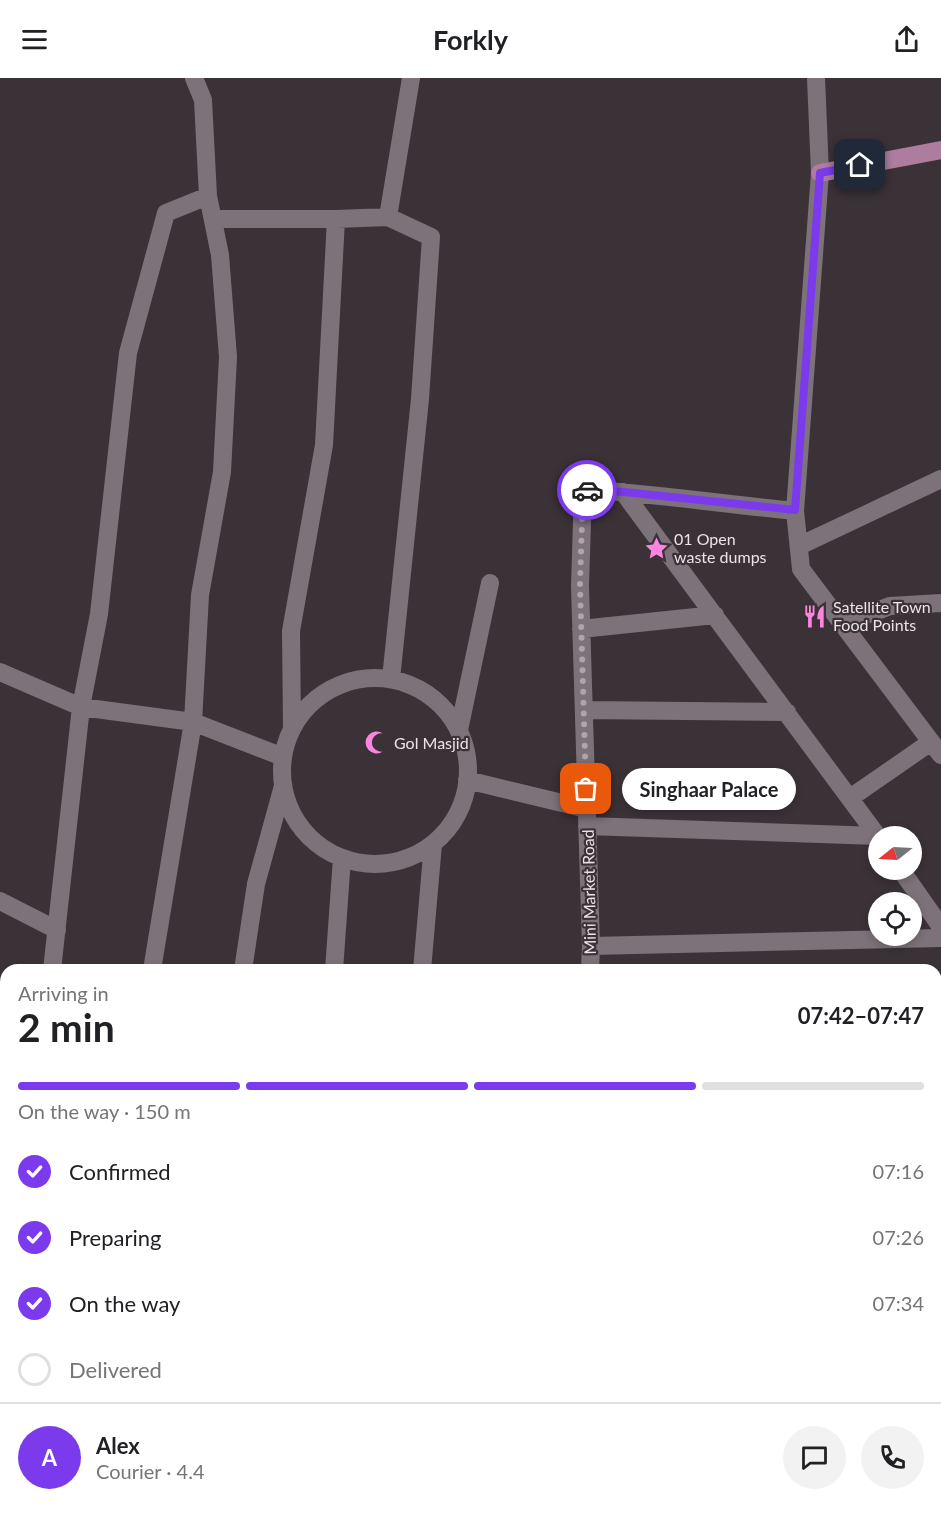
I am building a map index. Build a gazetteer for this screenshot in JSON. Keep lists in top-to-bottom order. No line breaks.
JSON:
{"streets":{"street":["Mini Market Road"]},"places":{"place":["01 Open waste dumps"],"restaurant":["Satellite Town Food Points"],"mosque":["Gol Masjid"],"other":["Singhaar Palace"]},"north":"left","page":{"header":"Forkly","bubble":"Singhaar Palace","heading":["2 min","Arriving in","07:42–07:47"],"panel":["Alex","Courier · 4.4"],"bar":"On the way · 150 m","list":[["Confirmed","07:16"],["Preparing","07:26"],["On the way","07:34"],"Delivered"],"round":"A"}}
